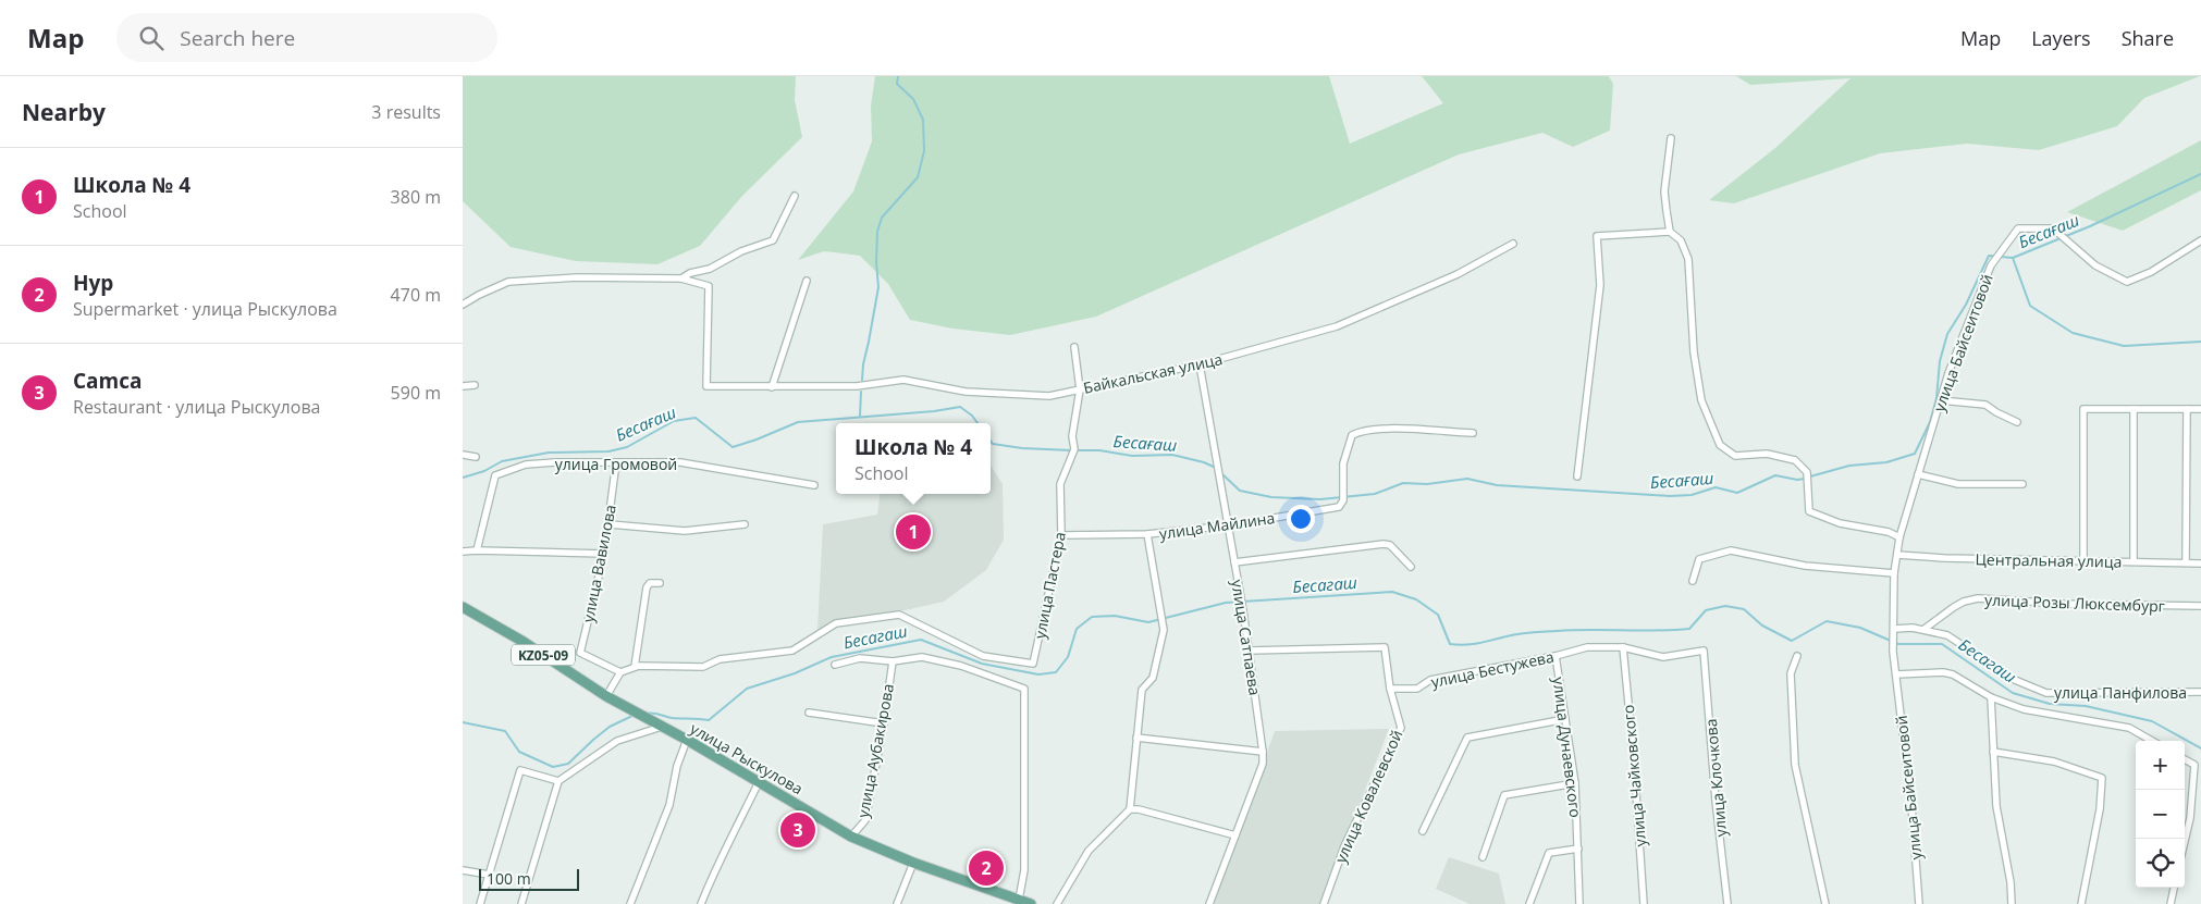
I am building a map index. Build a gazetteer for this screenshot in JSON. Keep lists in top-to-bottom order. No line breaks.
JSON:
{"streets":{"main road":["KZ05-09","улица Рыскулова"],"street":["улица Байсеитовой","Байкальская улица","улица Громовой","улица Майлина","Центральная улица","улица Вавилова","улица Пастера","улица Розы Люксембург","улица Сатпаева","улица Бестужева","улица Панфилова","улица Дунаевского","улица Аубакирова","улица Чайковского","улица Клочкова","улица Ковалевской"]},"crossings":[["улица Байсеитовой","Центральная улица"],["улица Байсеитовой","улица Панфилова"],["Байкальская улица","улица Пастера"],["Байкальская улица","улица Сатпаева"],["улица Громовой","улица Вавилова"],["улица Майлина","улица Пастера"],["улица Майлина","улица Сатпаева"],["улица Розы Люксембург","улица Панфилова"],["улица Бестужева","улица Дунаевского"],["улица Бестужева","улица Чайковского"],["улица Бестужева","улица Клочкова"],["улица Бестужева","улица Ковалевской"],["улица Аубакирова","улица Рыскулова"]],"water":["Бесағаш","Бесагаш"],"scale_bar":"100 m","page":{"header":"Map","search":"Search here","nav":["Map","Layers","Share"],"heading":["Nearby","3 results"],"list":[{"mark":"1","name":"Школа № 4","note":"School","value":"380 m"},{"mark":"2","name":"Hyp","note":"Supermarket · улица Рыскулова","value":"470 m"},{"mark":"3","name":"Camca","note":"Restaurant · улица Рыскулова","value":"590 m"}],"popup":["Школа № 4","School"],"pins":["1","3","2"],"map_buttons":["+","−"],"scale":"100 m"}}
